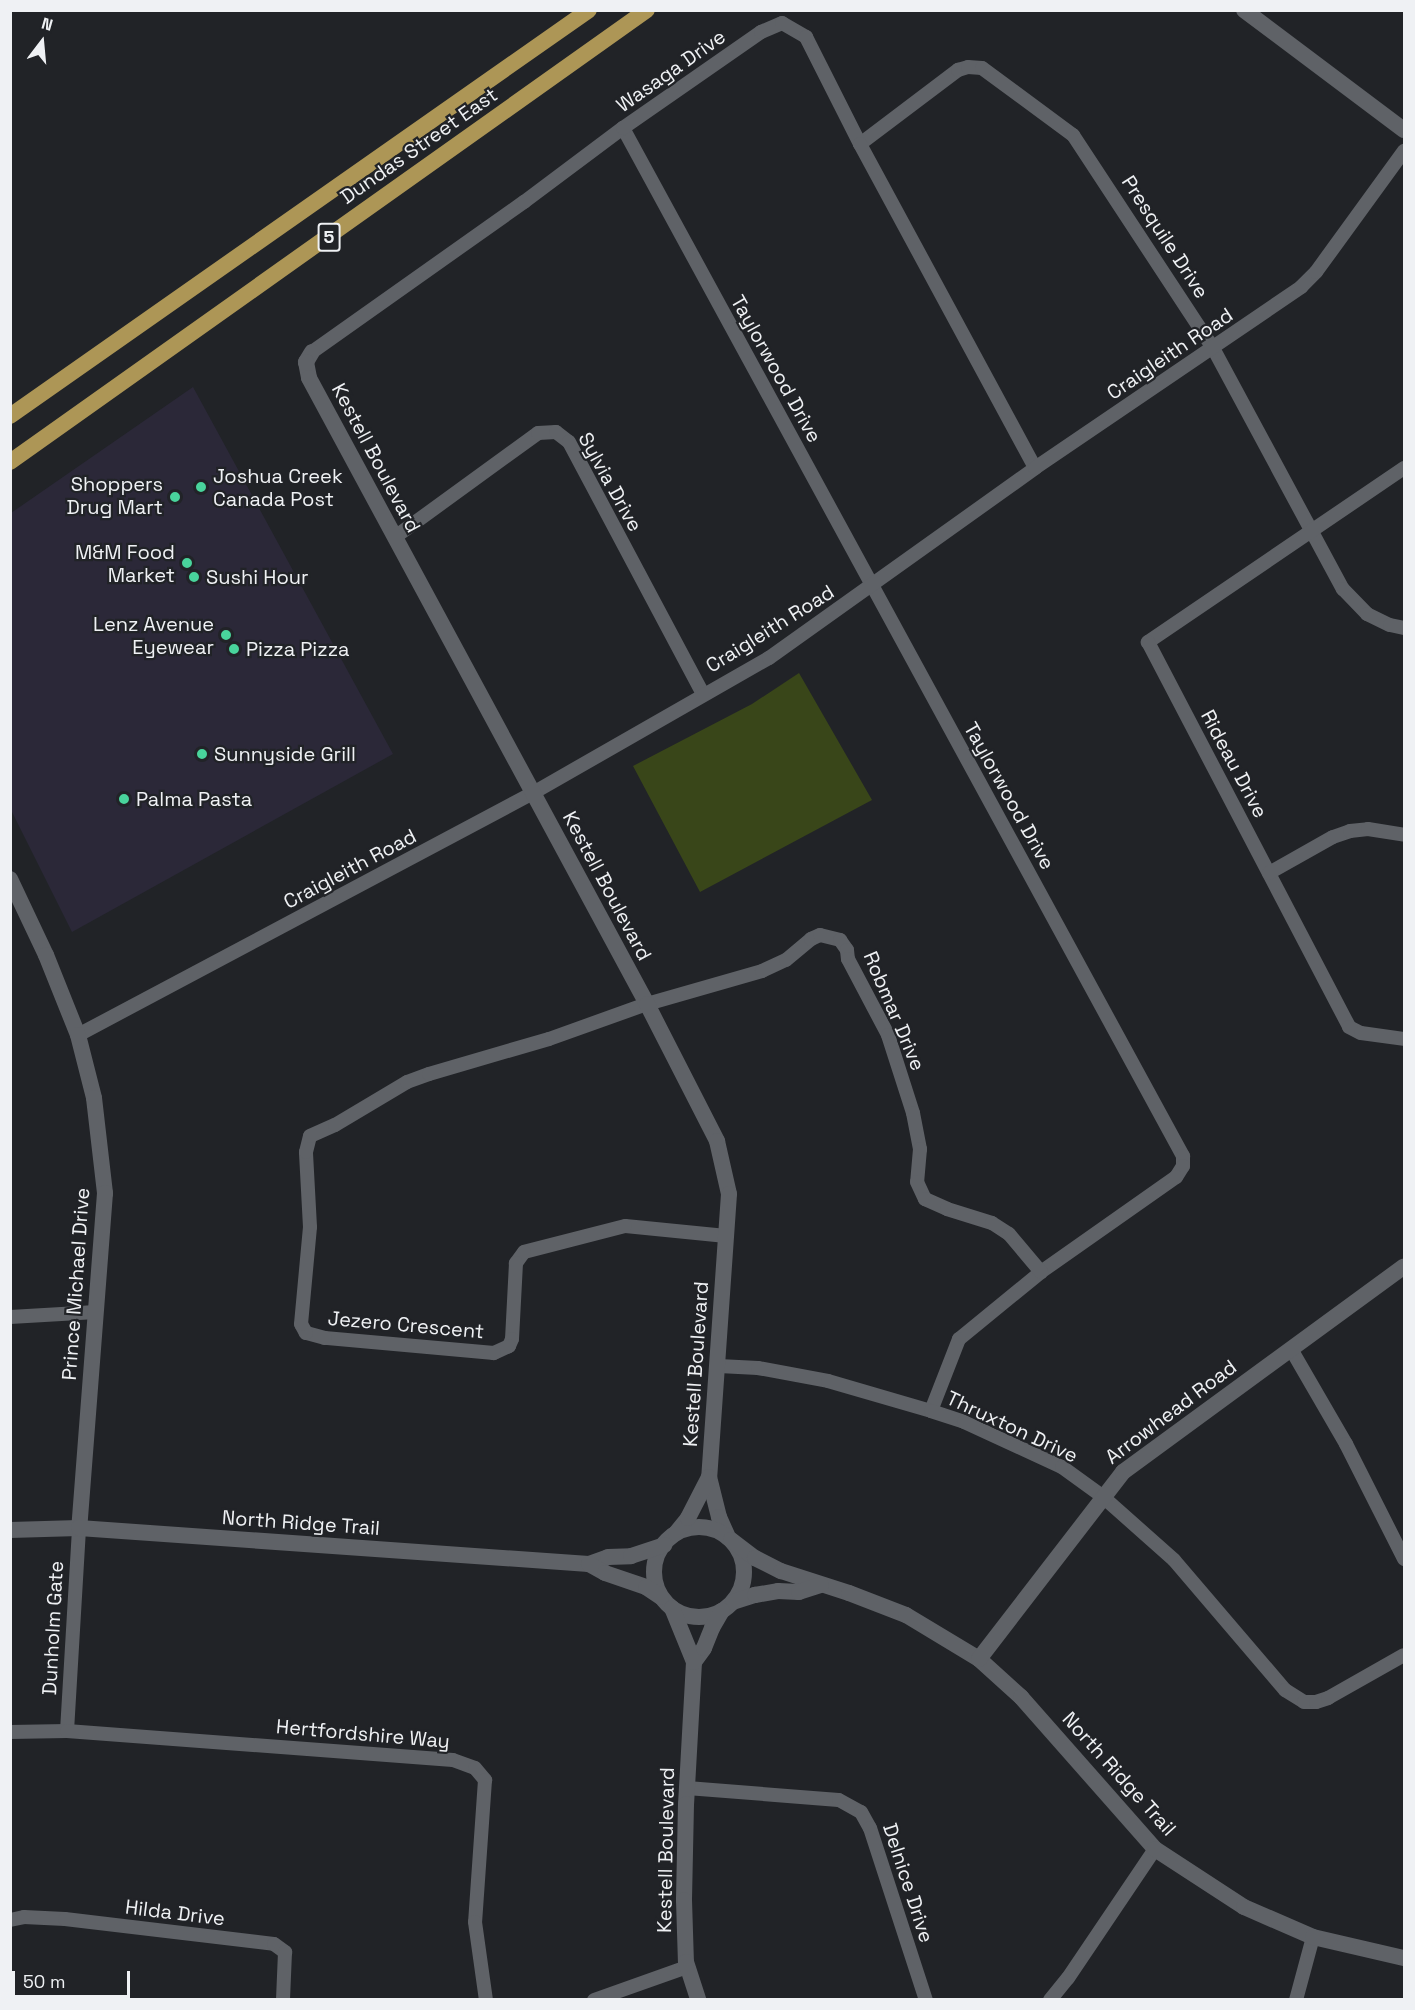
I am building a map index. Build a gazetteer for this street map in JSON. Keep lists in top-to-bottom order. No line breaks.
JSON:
{"streets":{"main road":["Dundas Street East","5"],"street":["Wasaga Drive","Presquile Drive","Craigleith Road","Taylorwood Drive","Kestell Boulevard","Sylvia Drive","Rideau Drive","Robmar Drive","Prince Michael Drive","Jezero Crescent","Arrowhead Road","Thruxton Drive","North Ridge Trail","Dunholm Gate","Hertfordshire Way","Delnice Drive","Hilda Drive"]},"crossings":[["Wasaga Drive","Presquile Drive"],["Wasaga Drive","Craigleith Road"],["Wasaga Drive","Taylorwood Drive"],["Wasaga Drive","Kestell Boulevard"],["Presquile Drive","Craigleith Road"],["Presquile Drive","Rideau Drive"],["Craigleith Road","Taylorwood Drive"],["Craigleith Road","Kestell Boulevard"],["Craigleith Road","Sylvia Drive"],["Craigleith Road","Prince Michael Drive"],["Taylorwood Drive","Robmar Drive"],["Taylorwood Drive","Thruxton Drive"],["Kestell Boulevard","Sylvia Drive"],["Kestell Boulevard","Robmar Drive"],["Kestell Boulevard","Jezero Crescent"],["Kestell Boulevard","Thruxton Drive"],["Kestell Boulevard","North Ridge Trail"],["Kestell Boulevard","Delnice Drive"],["Robmar Drive","Jezero Crescent"],["Prince Michael Drive","North Ridge Trail"],["Prince Michael Drive","Dunholm Gate"],["Arrowhead Road","Thruxton Drive"],["Arrowhead Road","North Ridge Trail"],["North Ridge Trail","Dunholm Gate"],["Dunholm Gate","Hertfordshire Way"]],"places":["Joshua Creek Canada Post","Shoppers Drug Mart","M&M Food Market","Sushi Hour","Lenz Avenue Eyewear","Pizza Pizza","Sunnyside Grill","Palma Pasta"],"scale_bar":"50 m","north":"top"}
